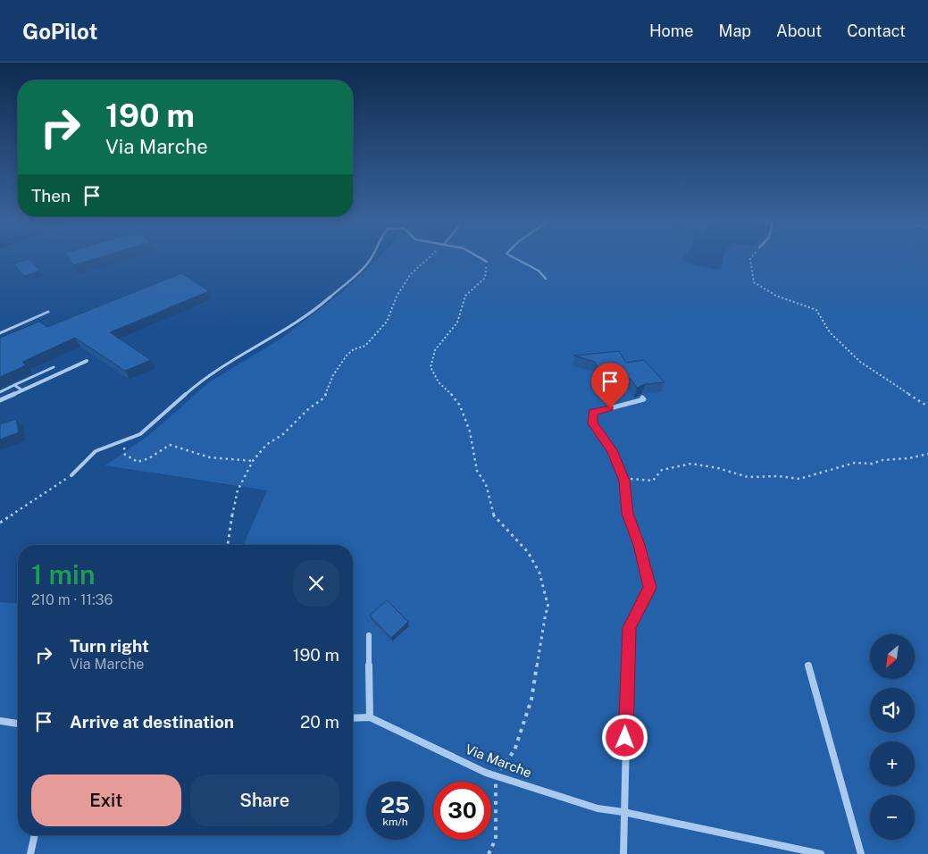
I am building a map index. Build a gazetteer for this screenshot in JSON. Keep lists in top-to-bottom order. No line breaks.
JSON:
{"streets":{"street":["Via Marche"]},"north":"bottom left","page":{"header":"GoPilot","nav":["Home","Map","About","Contact"],"turn":["190 m","Via Marche"],"then":"Then","heading":["1 min","210 m · 11:36"],"list":[{"name":"Turn right","note":"Via Marche","value":"190 m"},{"name":"Arrive at destination","value":"20 m"}],"map_buttons":["+","−"],"buttons":["Exit","Share"],"speed":"25 km/h","limit":"30"}}
